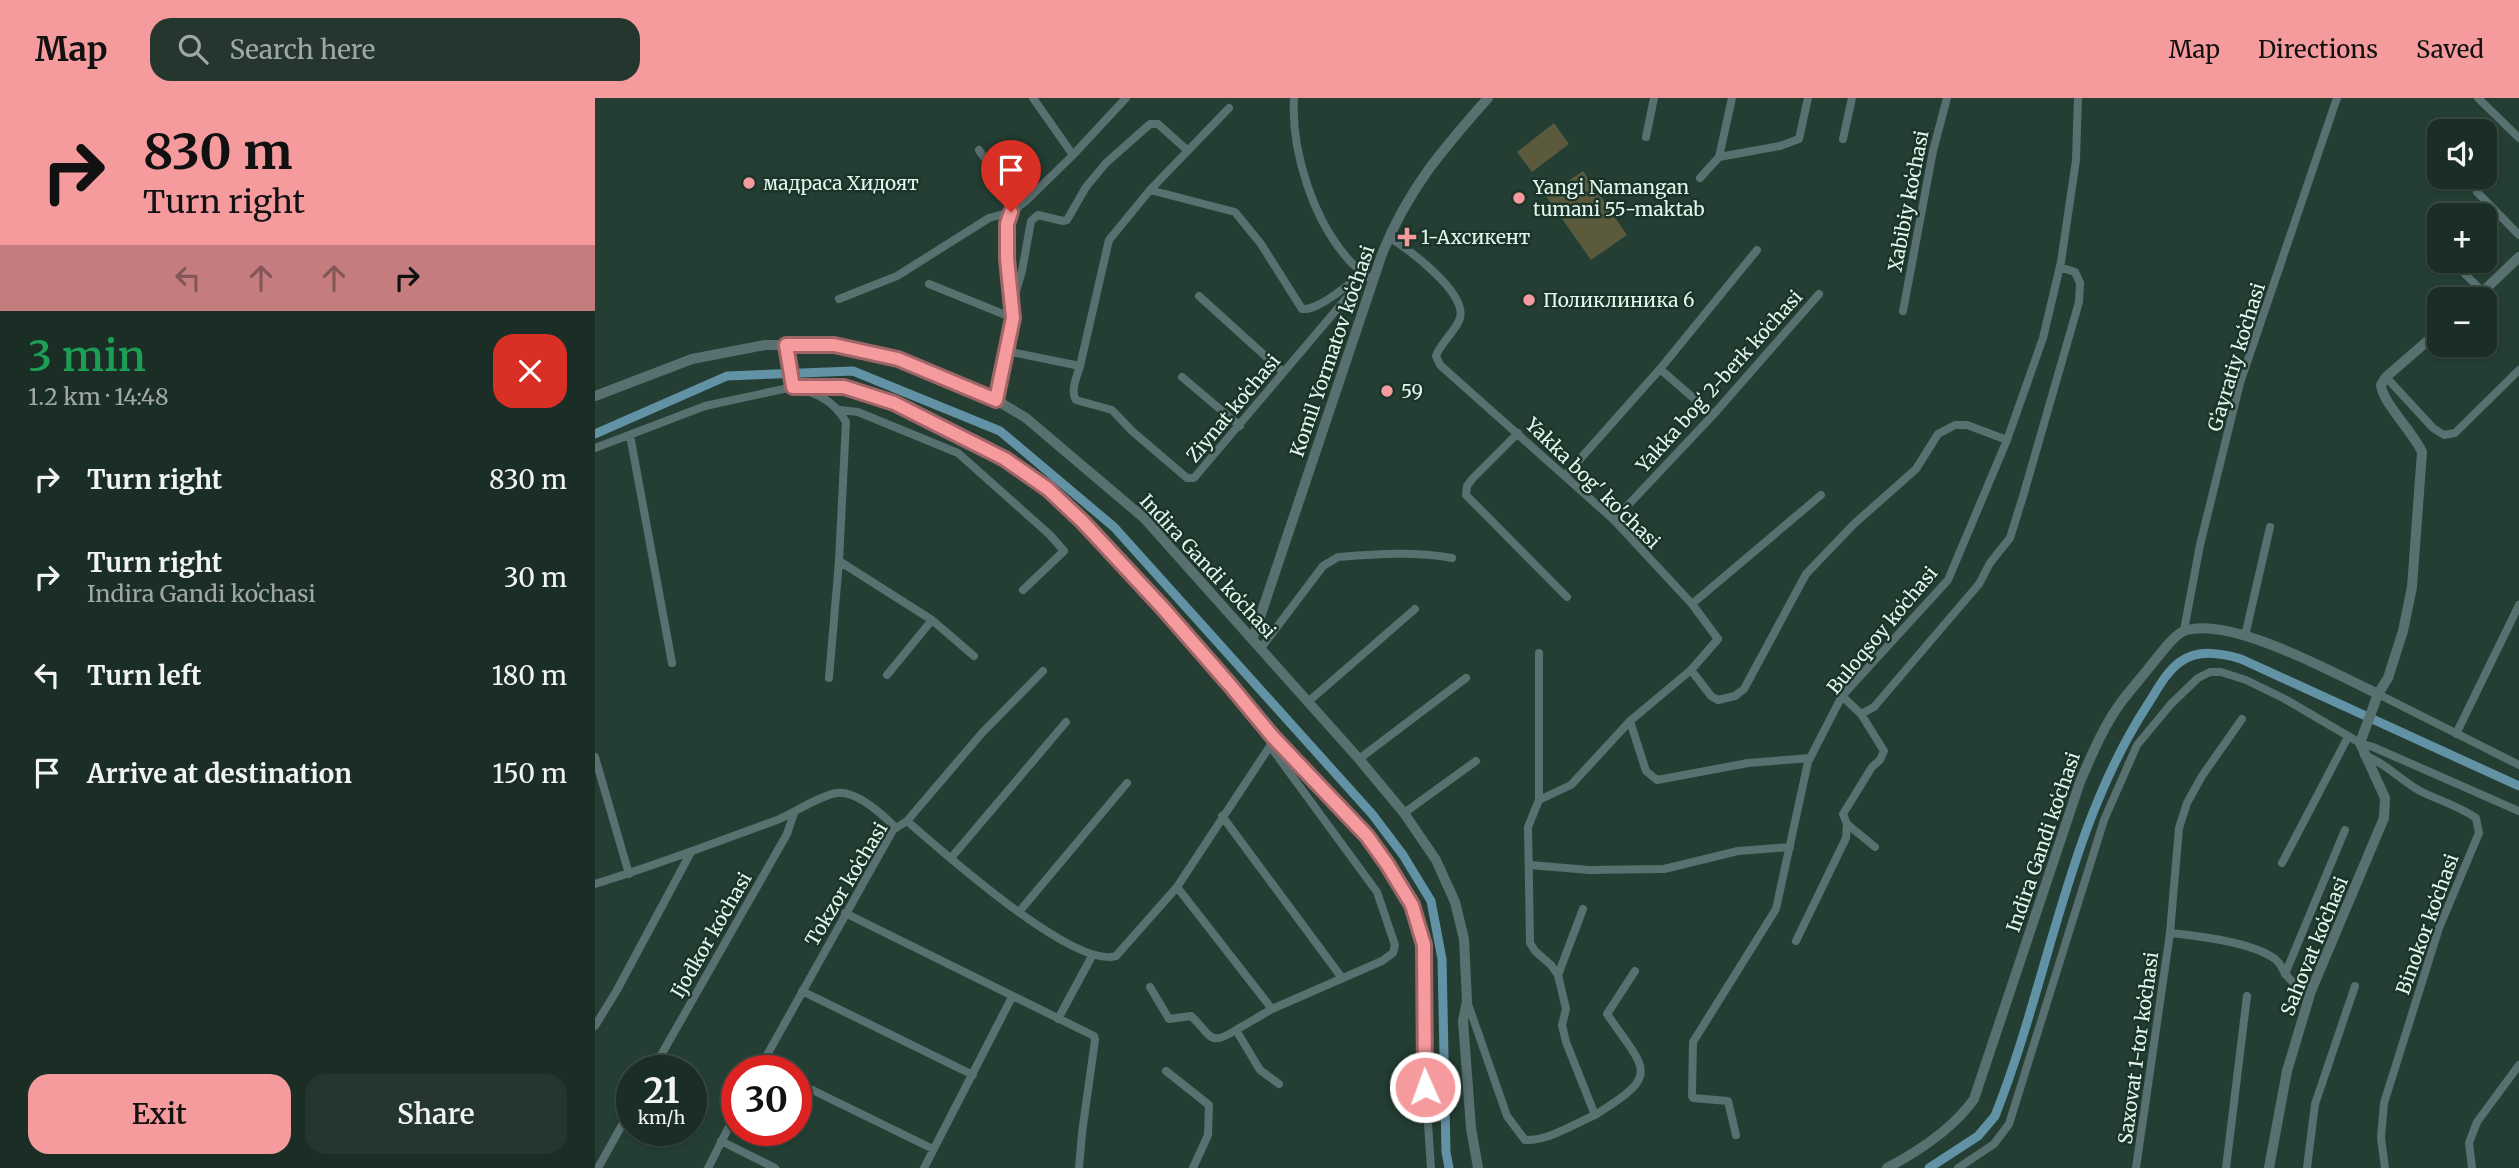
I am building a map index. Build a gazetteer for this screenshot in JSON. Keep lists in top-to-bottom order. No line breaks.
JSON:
{"streets":{"street":["Xabibiy koʻchasi","Komil Yormatov koʻchasi","Gʻayratiy koʻchasi","Yakka bogʻ 2-berk koʻchasi","Ziynat koʻchasi","Yakka bog' ko'chasi","Indira Gandi koʻchasi","Buloqsoy koʻchasi","Tokzor koʻchasi","Binokor koʻchasi","Ijodkor koʻchasi","Sahovat koʻchasi","Saxovat 1-tor koʻchasi"]},"crossings":[["Komil Yormatov koʻchasi","Yakka bog' ko'chasi"],["Komil Yormatov koʻchasi","Indira Gandi koʻchasi"],["Gʻayratiy koʻchasi","Indira Gandi koʻchasi"],["Yakka bogʻ 2-berk koʻchasi","Yakka bog' ko'chasi"],["Binokor koʻchasi","Sahovat koʻchasi"],["Sahovat koʻchasi","Saxovat 1-tor koʻchasi"]],"places":{"other":["мадраса Хидоят","Yangi Namangan tumani 55-maktab","Поликлиника 6","59"],"health":["1-Ахсикент"]},"page":{"header":"Map","search":"Search here","nav":["Map","Directions","Saved"],"turn":["830 m","Turn right"],"map_buttons":["+","−"],"heading":["3 min","1.2 km · 14:48"],"list":[{"name":"Turn right","value":"830 m"},{"name":"Turn right","note":"Indira Gandi koʻchasi","value":"30 m"},{"name":"Turn left","value":"180 m"},{"name":"Arrive at destination","value":"150 m"}],"speed":"21 km/h","limit":"30","buttons":["Exit","Share"]}}
